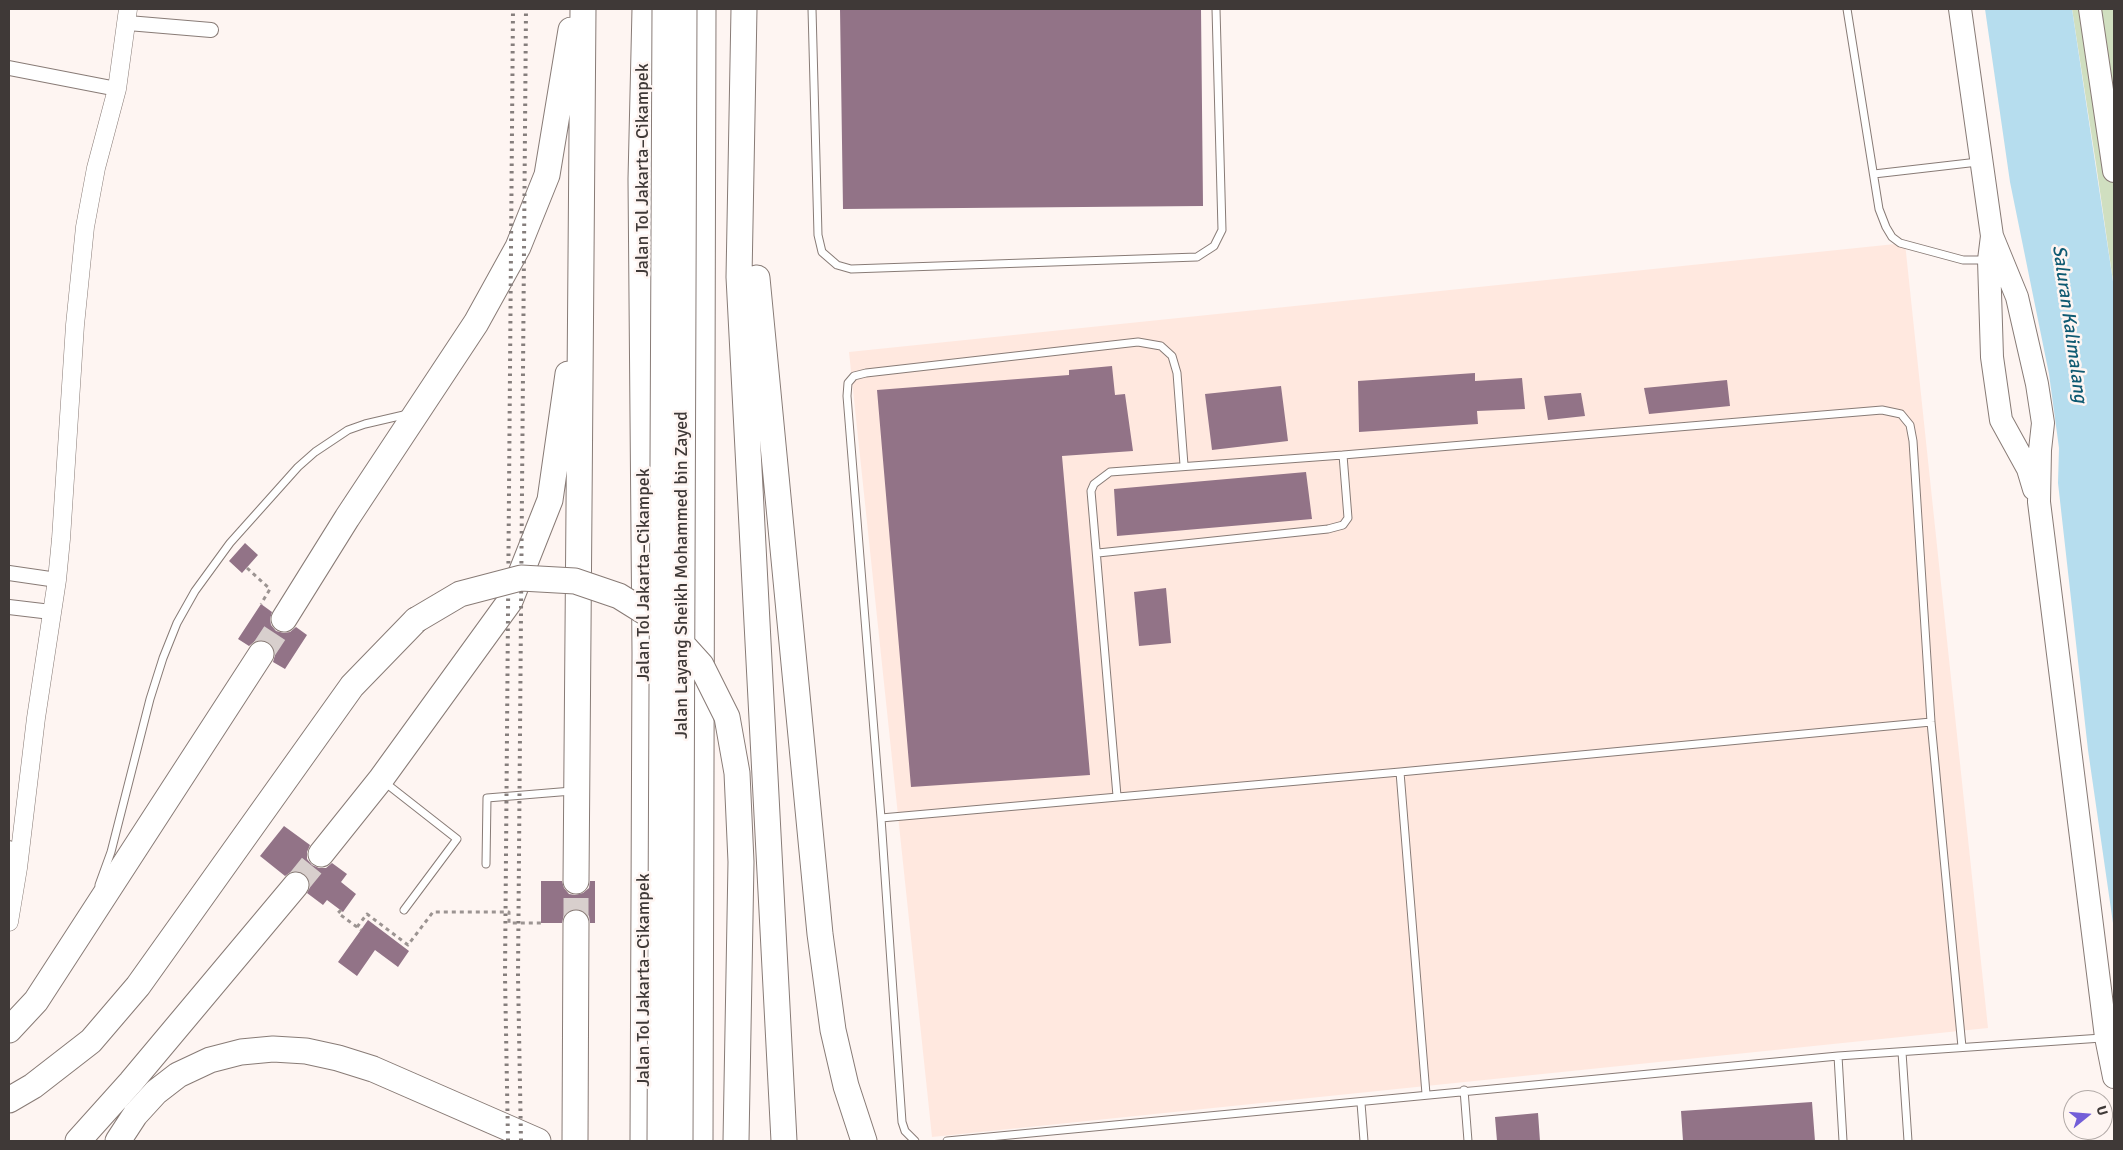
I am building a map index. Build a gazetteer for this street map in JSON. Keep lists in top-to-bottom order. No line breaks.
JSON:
{"streets":{"highway":["Jalan Tol Jakarta–Cikampek","Jalan Layang Sheikh Mohammed bin Zayed"]},"water":["Saluran Kalimalang"],"north":"right"}
